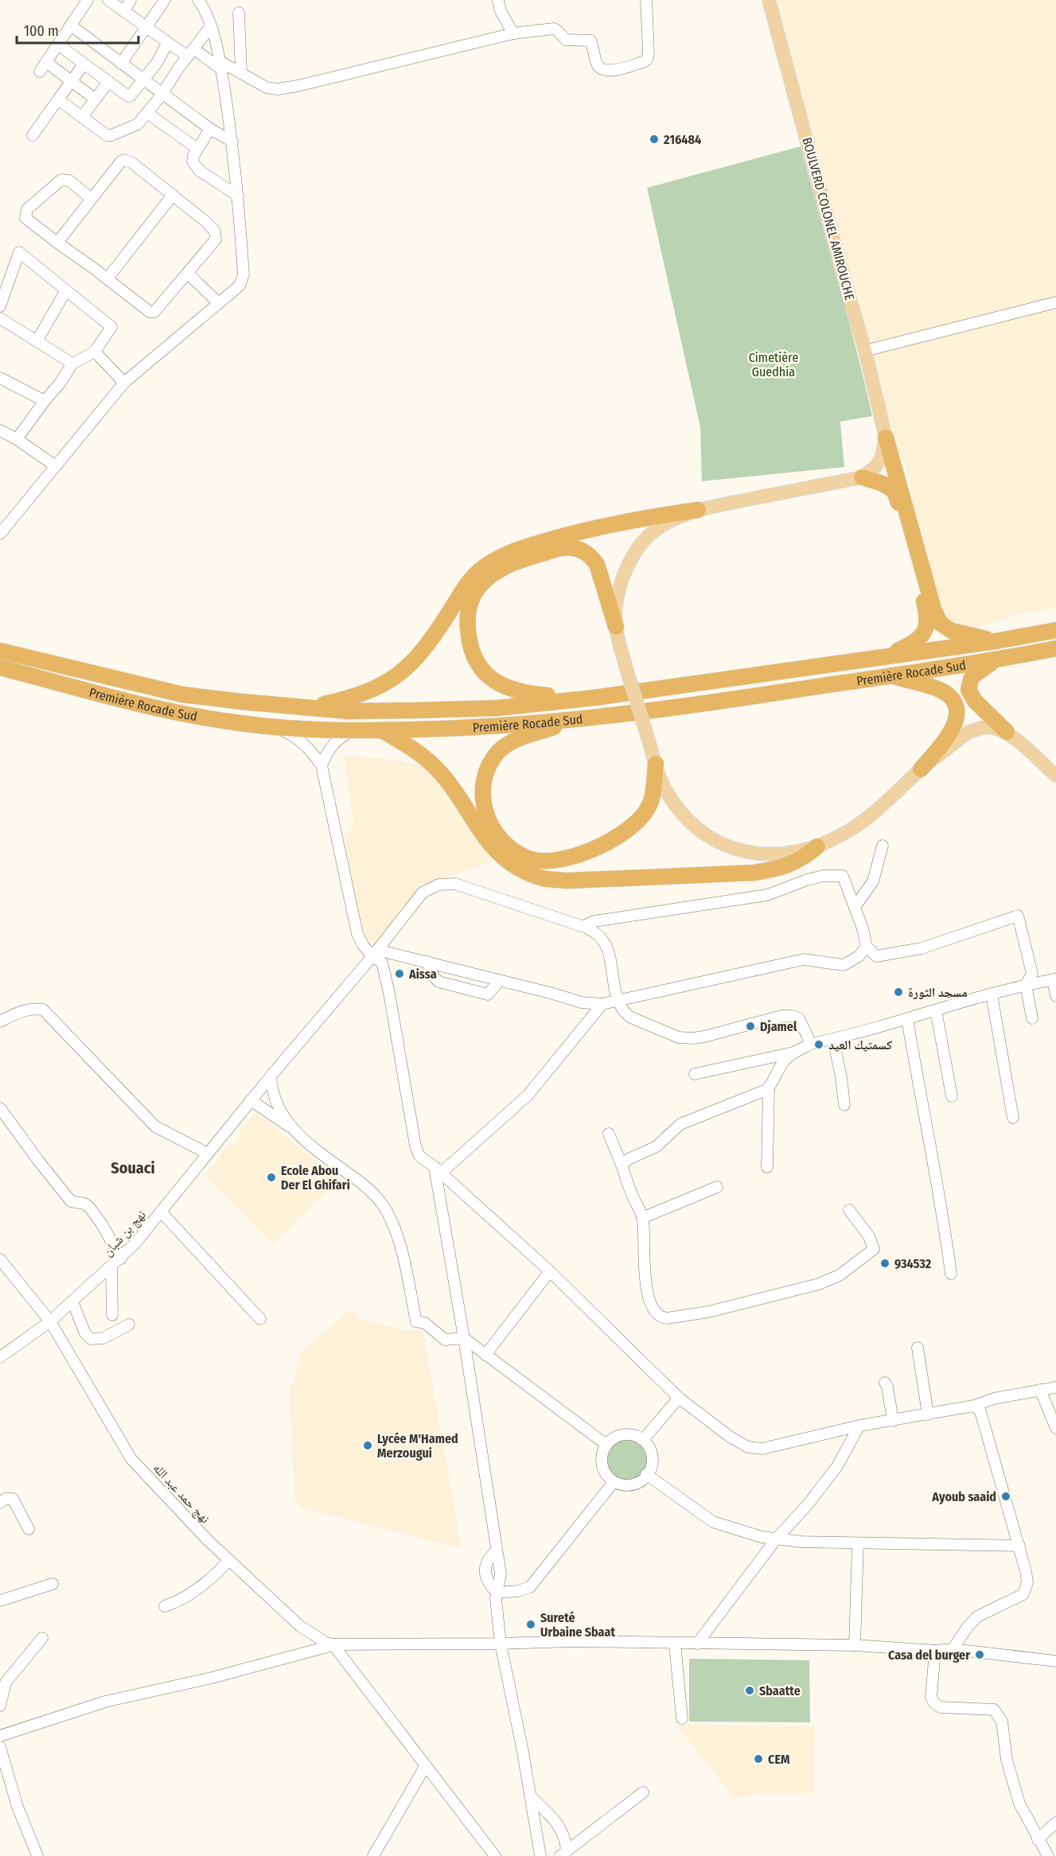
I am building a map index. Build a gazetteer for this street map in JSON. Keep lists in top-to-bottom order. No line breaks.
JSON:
{"streets":{"highway":["Première Rocade Sud"],"main road":["BOULVERD COLONEL AMIROUCHE"],"street":["نهج بن شبان","نهج حمد عبد الله"]},"crossings":[["نهج بن شبان","نهج حمد عبد الله"]],"districts":["Souaci"],"parks":["Cimetière Guedhia"],"places":["216484","Aissa","مسجد الثورة","Djamel","كسمتيك العيد","Ecole Abou Der El Ghifari","934532","Lycée M'Hamed Merzougui","Ayoub saaid","Sureté Urbaine Sbaat","Casa del burger","Sbaatte","CEM"],"scale_bar":"100 m"}
